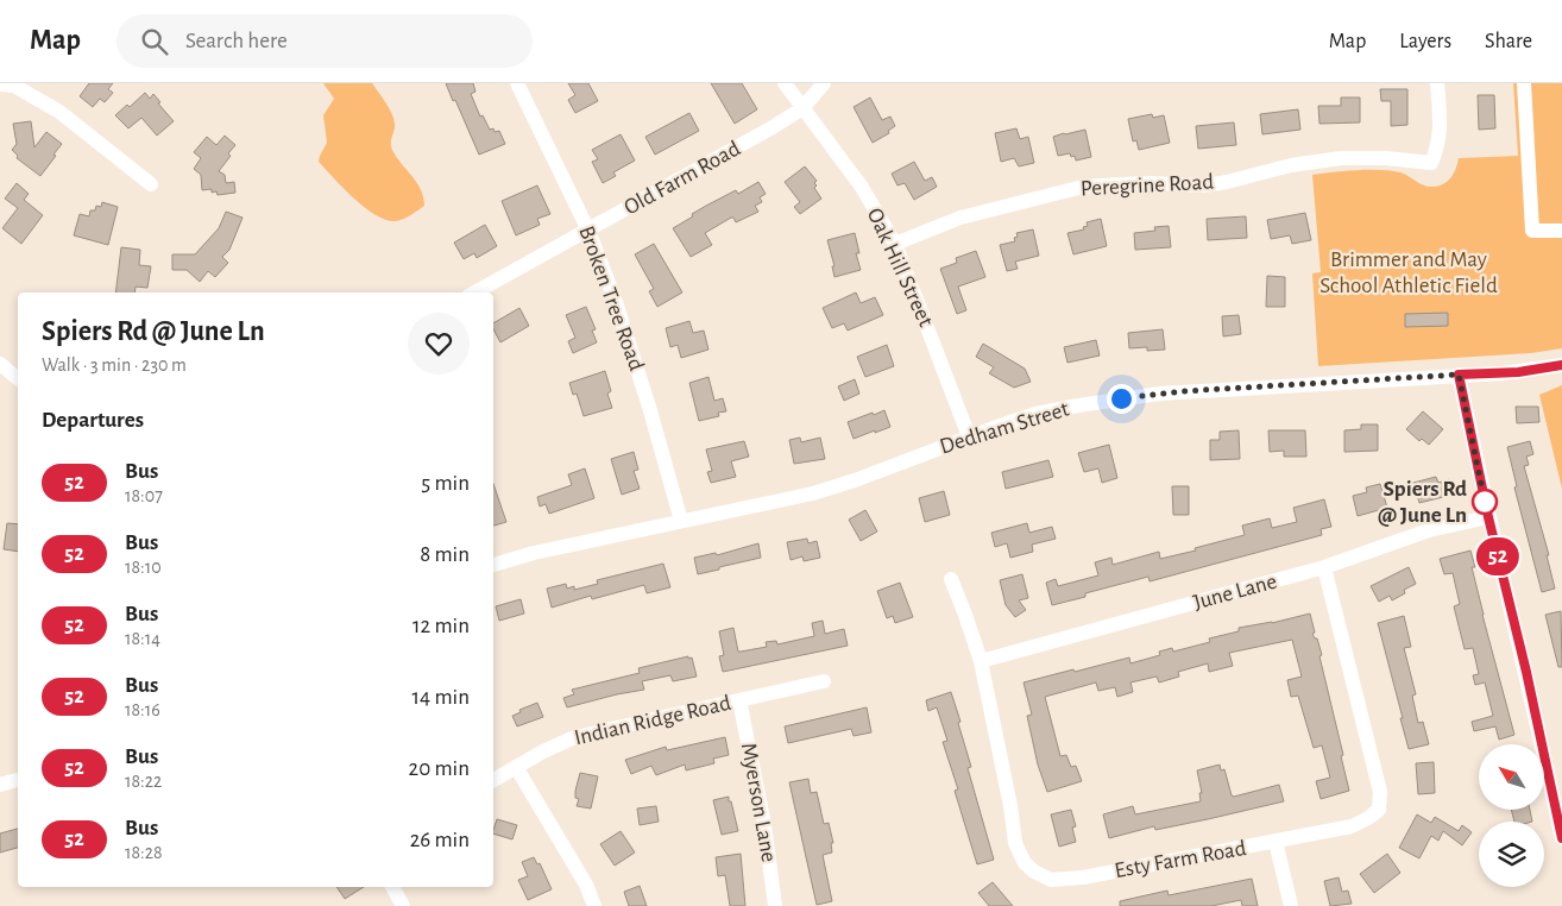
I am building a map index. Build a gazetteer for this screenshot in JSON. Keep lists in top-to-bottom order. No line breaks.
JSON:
{"streets":{"street":["Old Farm Road","Peregrine Road","Oak Hill Street","Broken Tree Road","Dedham Street","June Lane","Indian Ridge Road","Myerson Lane","Esty Farm Road"]},"crossings":[["Old Farm Road","Oak Hill Street"],["Old Farm Road","Broken Tree Road"],["Peregrine Road","Oak Hill Street"],["Oak Hill Street","Dedham Street"],["Broken Tree Road","Dedham Street"],["June Lane","Esty Farm Road"],["Indian Ridge Road","Myerson Lane"]],"parks":["Brimmer and May School Athletic Field"],"places":["Spiers Rd @ June Ln"],"lines":["bus line 52"],"north":"top left","page":{"header":"Map","search":"Search here","nav":["Map","Layers","Share"],"on_map":"52","heading":[["Spiers Rd @ June Ln","Walk · 3 min · 230 m"],"Departures"],"list":[{"mark":"52","name":"Bus","note":"18:07","value":"5 min"},{"mark":"52","name":"Bus","note":"18:10","value":"8 min"},{"mark":"52","name":"Bus","note":"18:14","value":"12 min"},{"mark":"52","name":"Bus","note":"18:16","value":"14 min"},{"mark":"52","name":"Bus","note":"18:22","value":"20 min"},{"mark":"52","name":"Bus","note":"18:28","value":"26 min"}]}}
